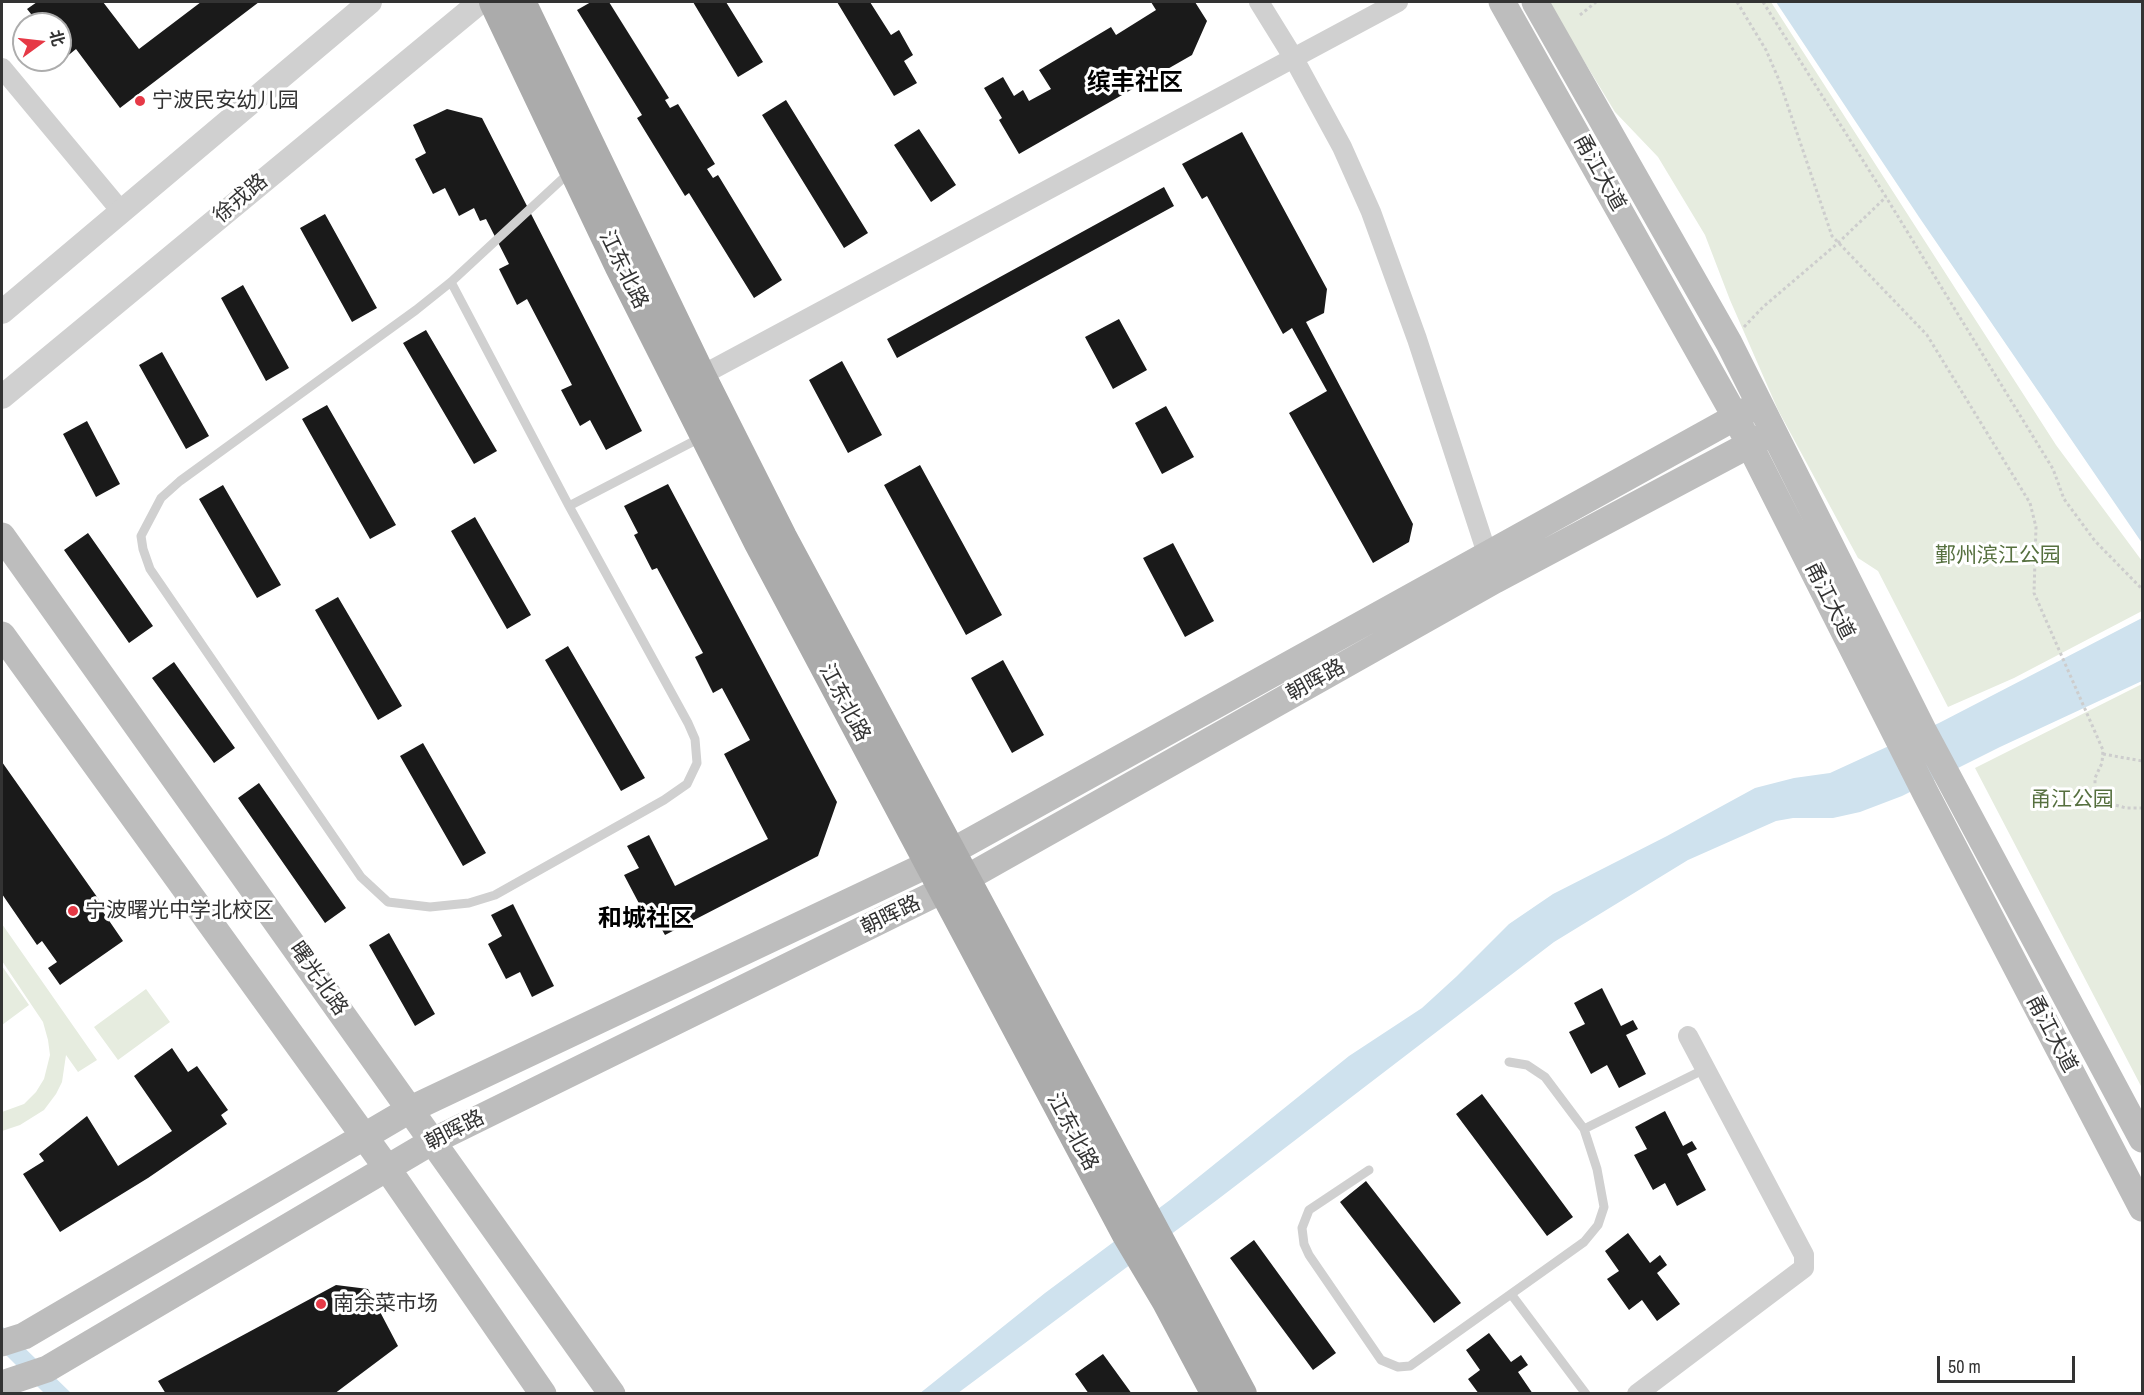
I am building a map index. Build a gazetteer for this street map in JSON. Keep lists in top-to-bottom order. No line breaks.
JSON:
{"streets":{"main road":["甬江大道","江东北路","朝晖路","曙光北路"],"street":["徐戎路"]},"crossings":[["甬江大道","朝晖路"],["江东北路","朝晖路"],["朝晖路","曙光北路"]],"districts":["缤丰社区","和城社区"],"parks":["鄞州滨江公园","甬江公园"],"places":["宁波民安幼儿园","宁波曙光中学北校区","南余菜市场"],"scale_bar":"50 m","north":"right"}
